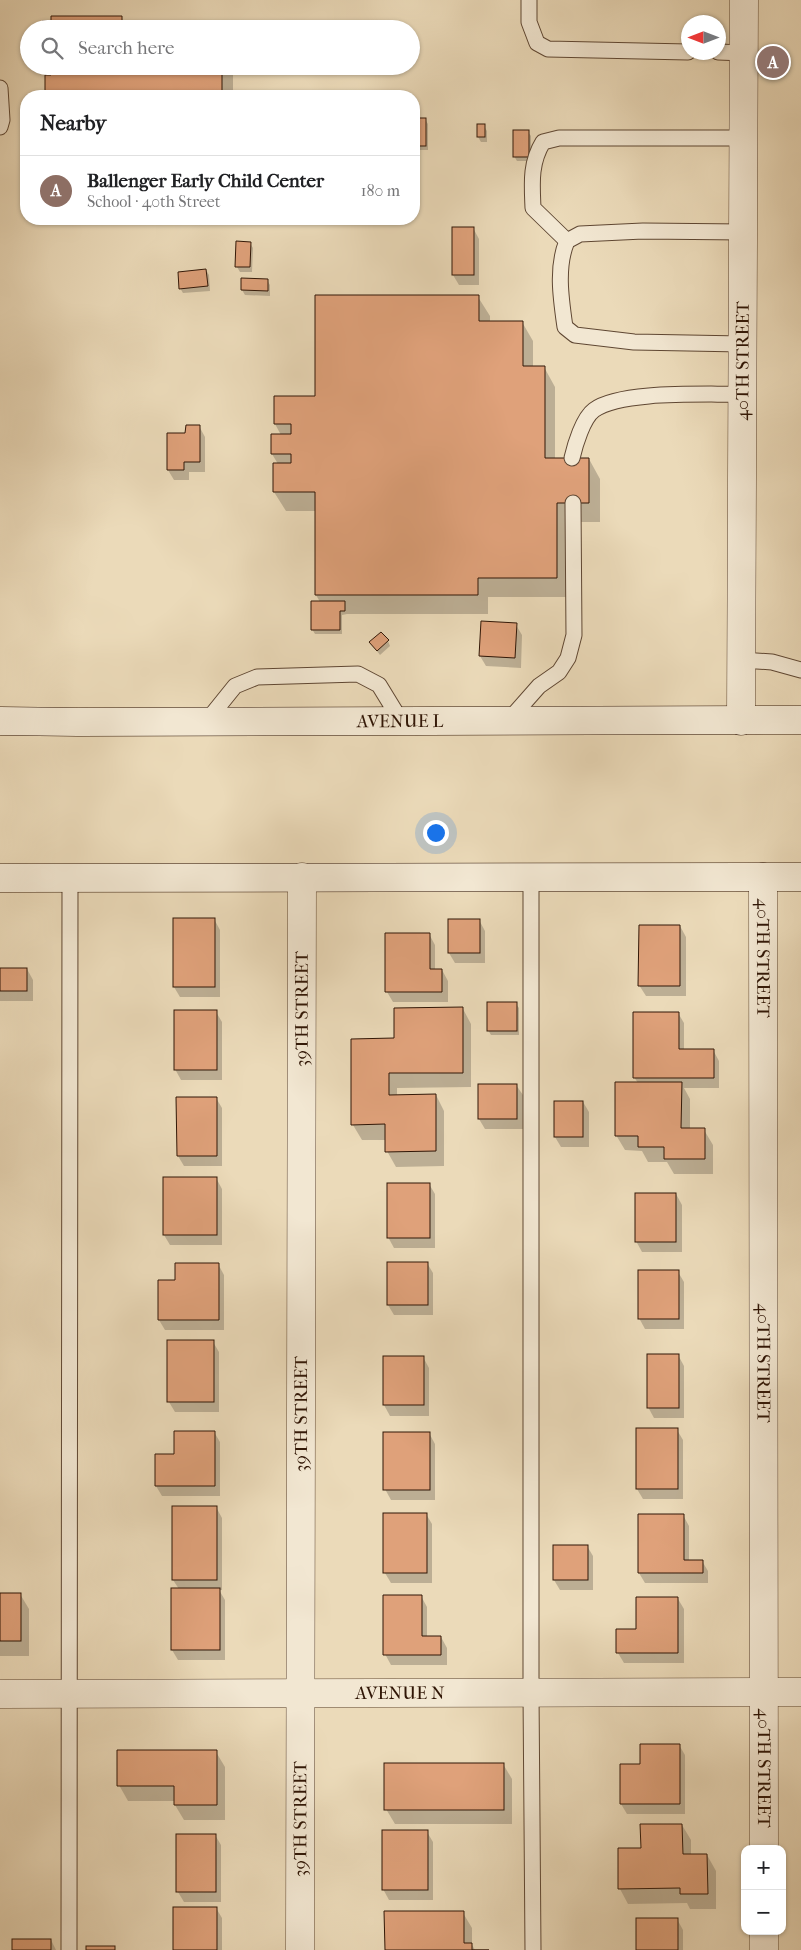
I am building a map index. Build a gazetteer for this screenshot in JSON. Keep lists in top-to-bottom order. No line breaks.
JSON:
{"streets":{"street":["40TH STREET","AVENUE L","39TH STREET","AVENUE N"]},"crossings":[["40TH STREET","AVENUE L"],["40TH STREET","AVENUE N"],["39TH STREET","AVENUE N"]],"north":"left","page":{"search":"Search here","pins":"A","heading":"Nearby","list":[{"mark":"A","name":"Ballenger Early Child Center","note":"School · 40th Street","value":"180 m"}],"map_buttons":["+","−"]}}
